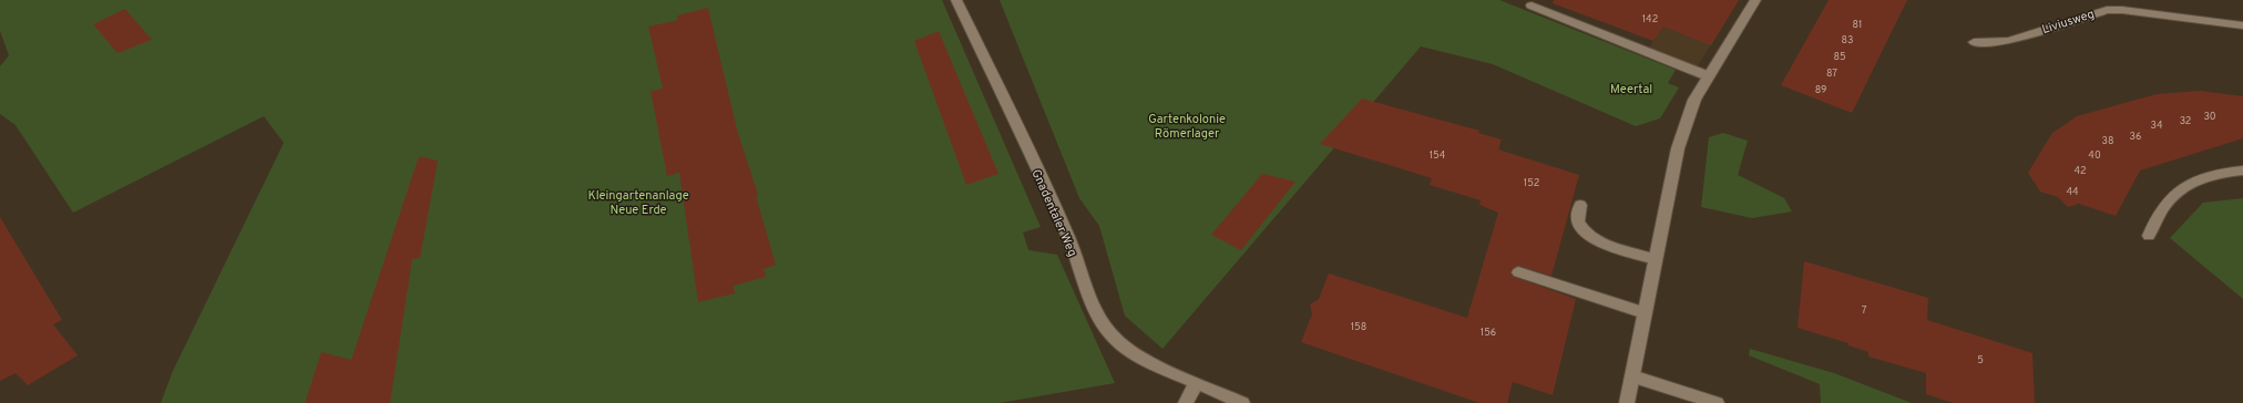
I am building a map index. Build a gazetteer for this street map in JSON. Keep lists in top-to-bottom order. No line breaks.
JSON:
{"streets":{"street":["Liviusweg","Gnadentaler Weg"]},"parks":["Meertal","Gartenkolonie Römerlager","Kleingartenanlage Neue Erde"],"house_numbers":["142","81","83","85","87","89","30","32","34","36","38","154","40","42","152","44","7","158","156","5"]}
